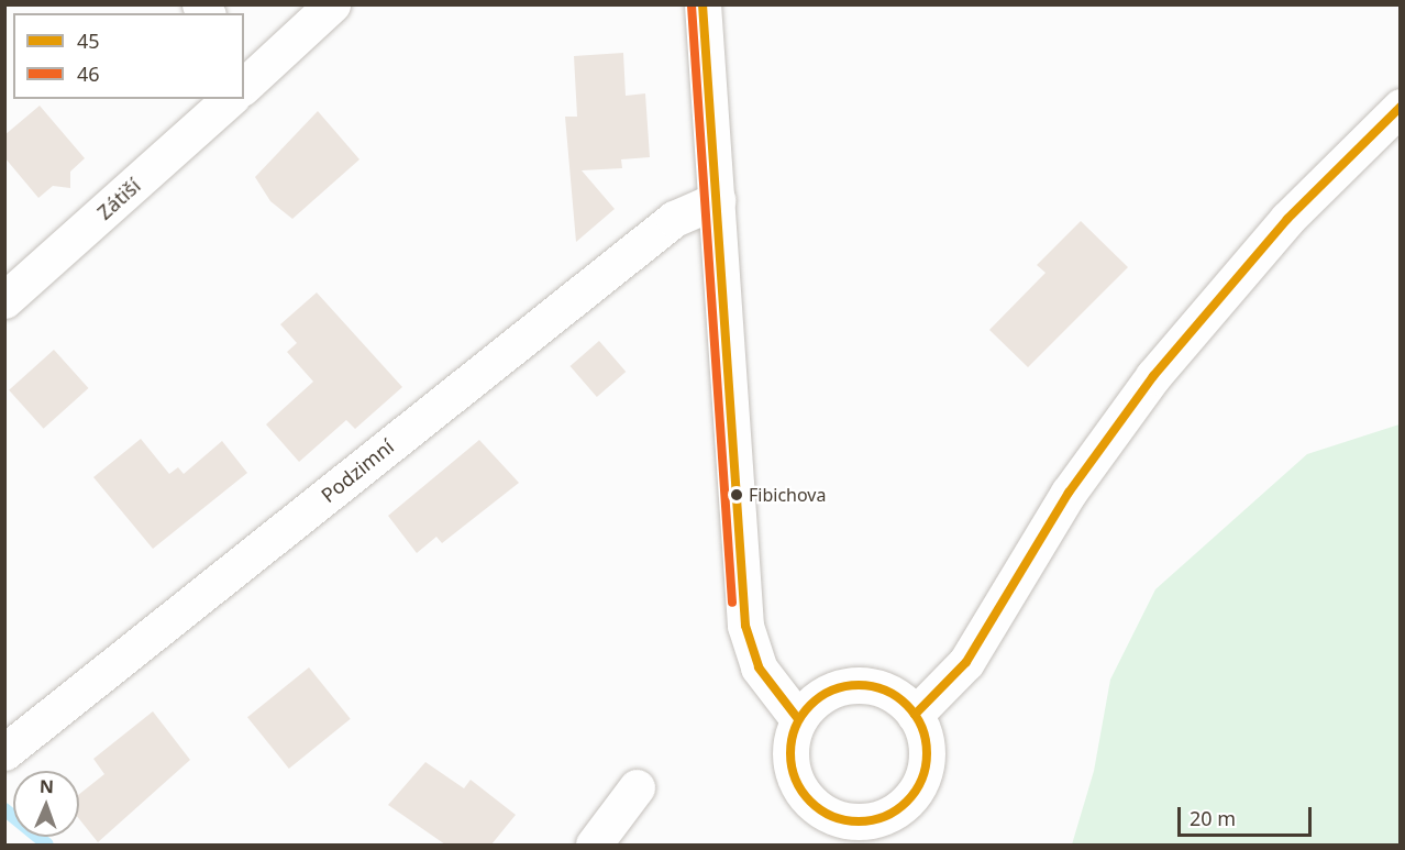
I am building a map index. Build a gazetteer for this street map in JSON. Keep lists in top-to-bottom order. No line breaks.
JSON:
{"streets":{"street":["Zátiší","Podzimní"]},"places":["Fibichova"],"lines":["transit line 45","transit line 46"],"legend":["45","46"],"scale_bar":"20 m","north":"top"}
